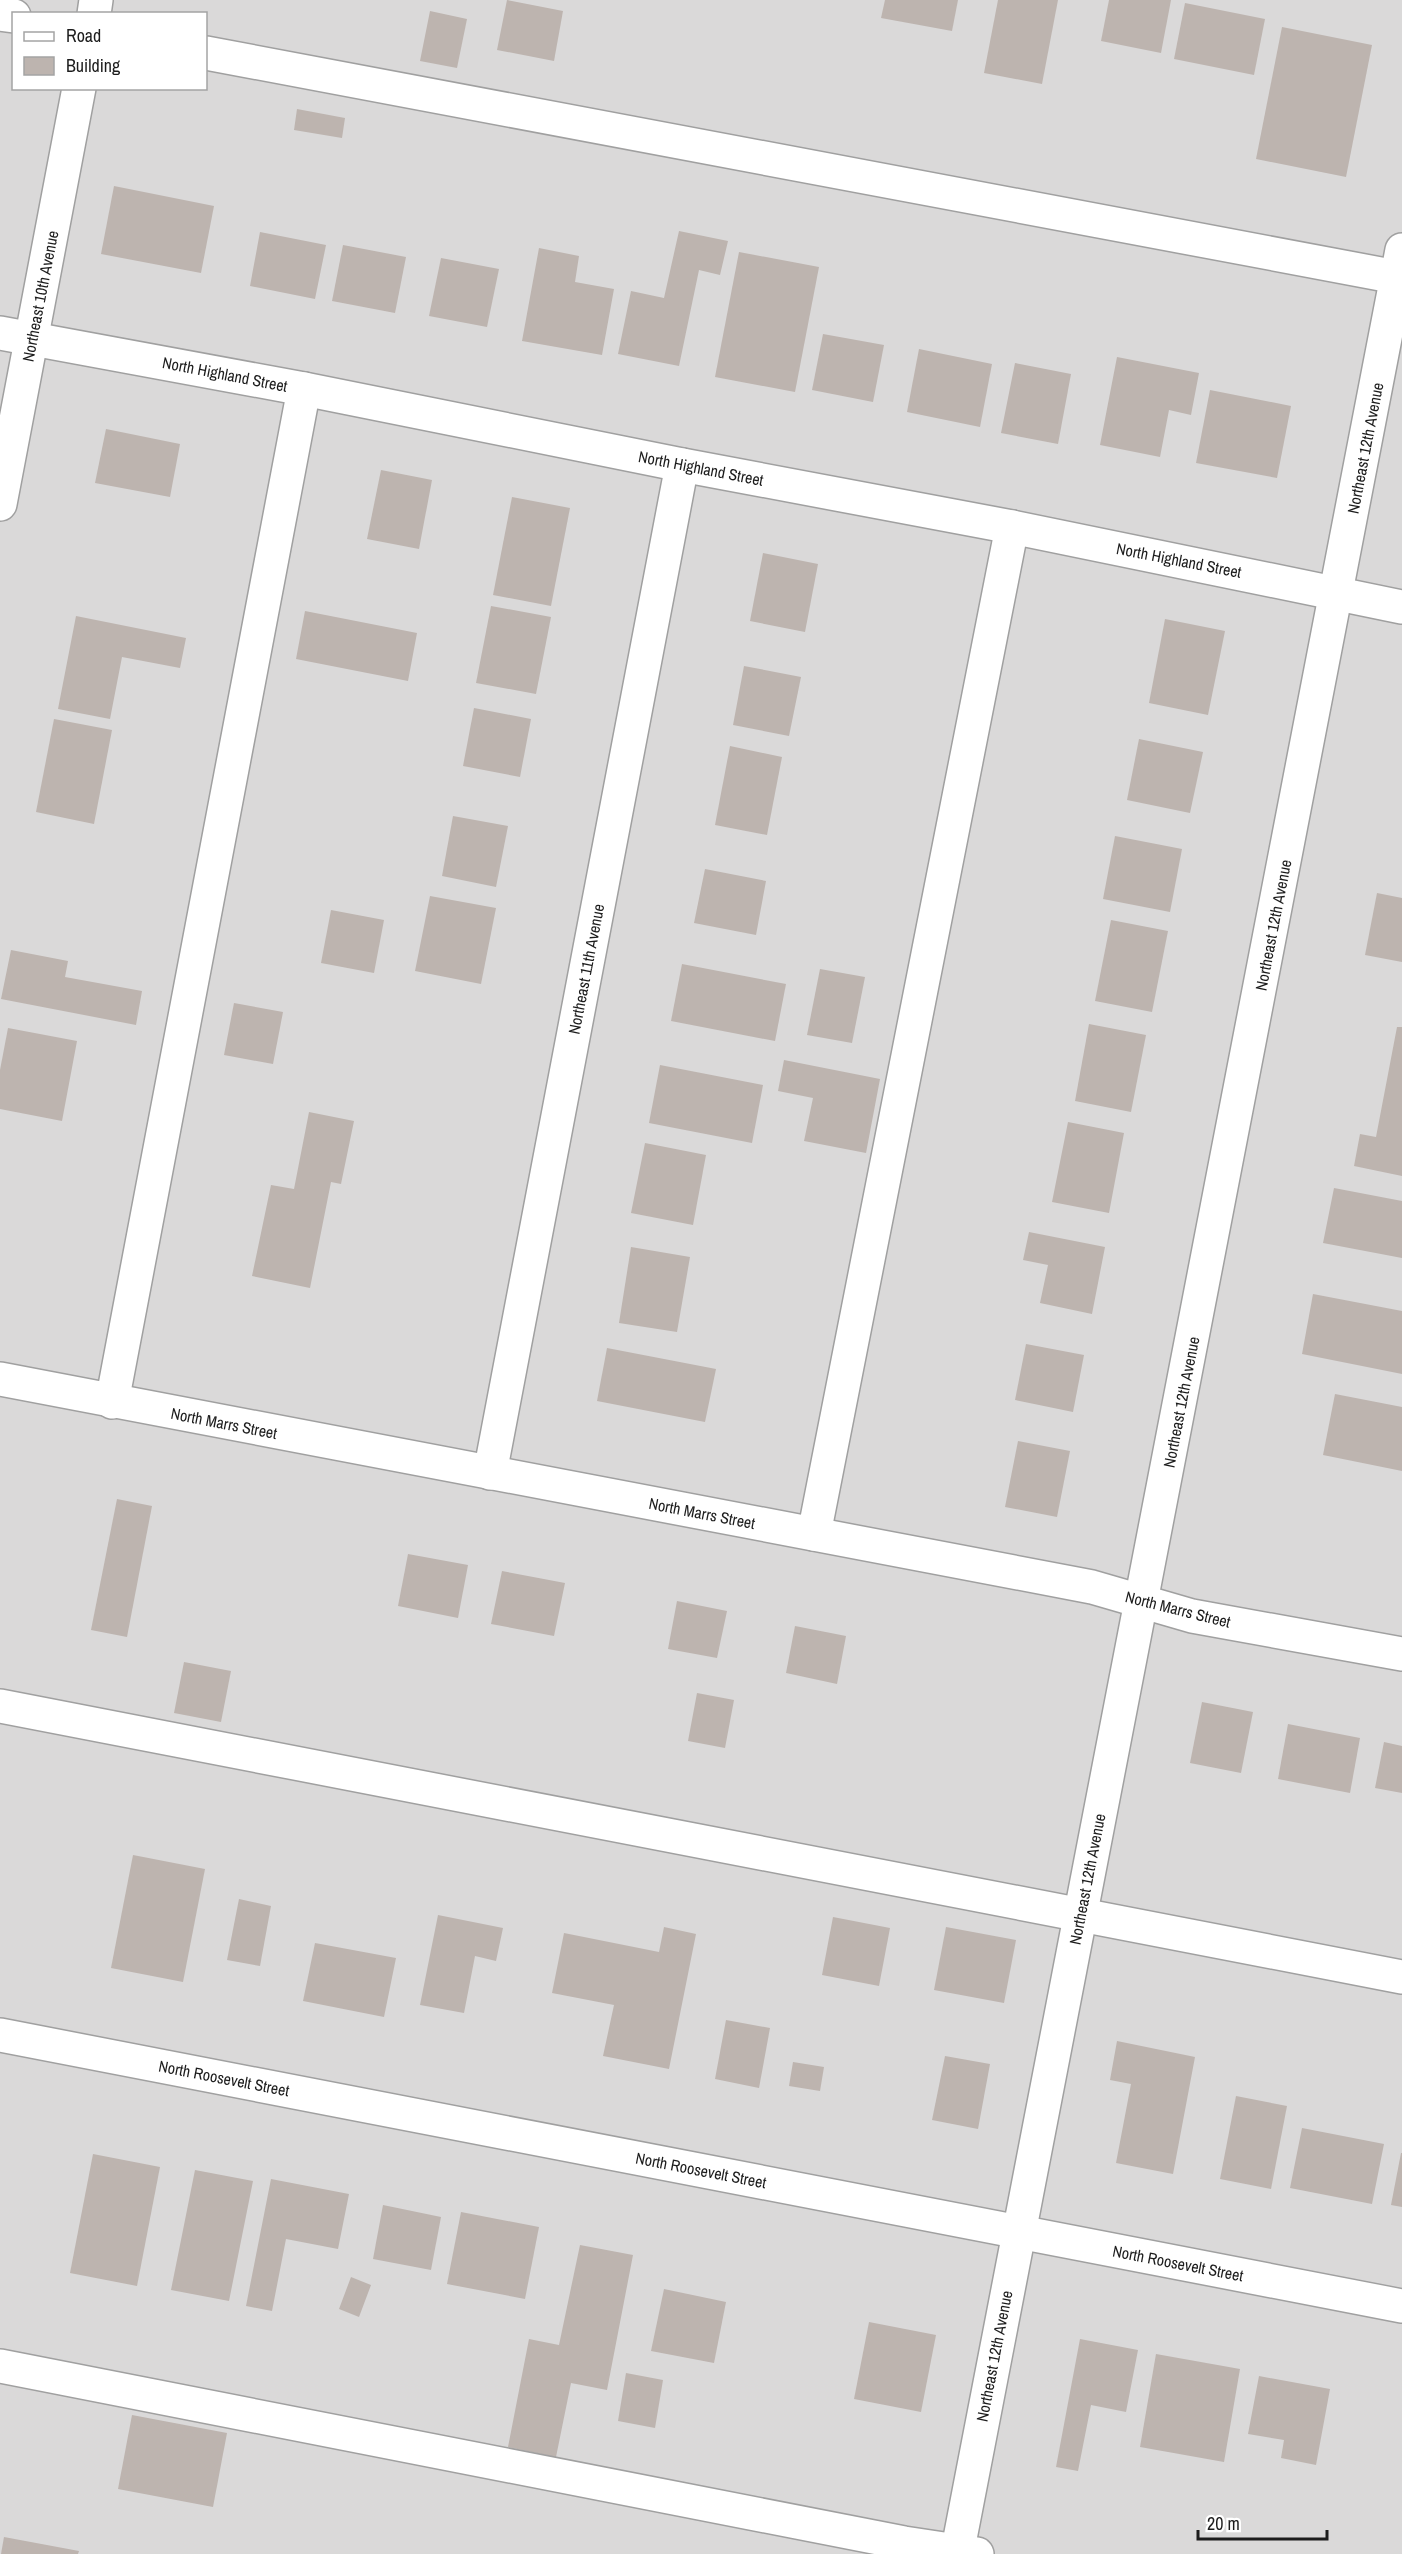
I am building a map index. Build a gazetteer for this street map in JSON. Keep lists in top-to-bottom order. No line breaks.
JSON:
{"streets":{"street":["Northeast 10th Avenue","North Highland Street","Northeast 12th Avenue","Northeast 11th Avenue","North Marrs Street","North Roosevelt Street"]},"crossings":[["Northeast 10th Avenue","North Highland Street"],["North Highland Street","Northeast 12th Avenue"],["North Highland Street","Northeast 11th Avenue"],["Northeast 12th Avenue","North Marrs Street"],["Northeast 12th Avenue","North Roosevelt Street"],["Northeast 11th Avenue","North Marrs Street"]],"legend":["Road","Building"],"scale_bar":"20 m"}
